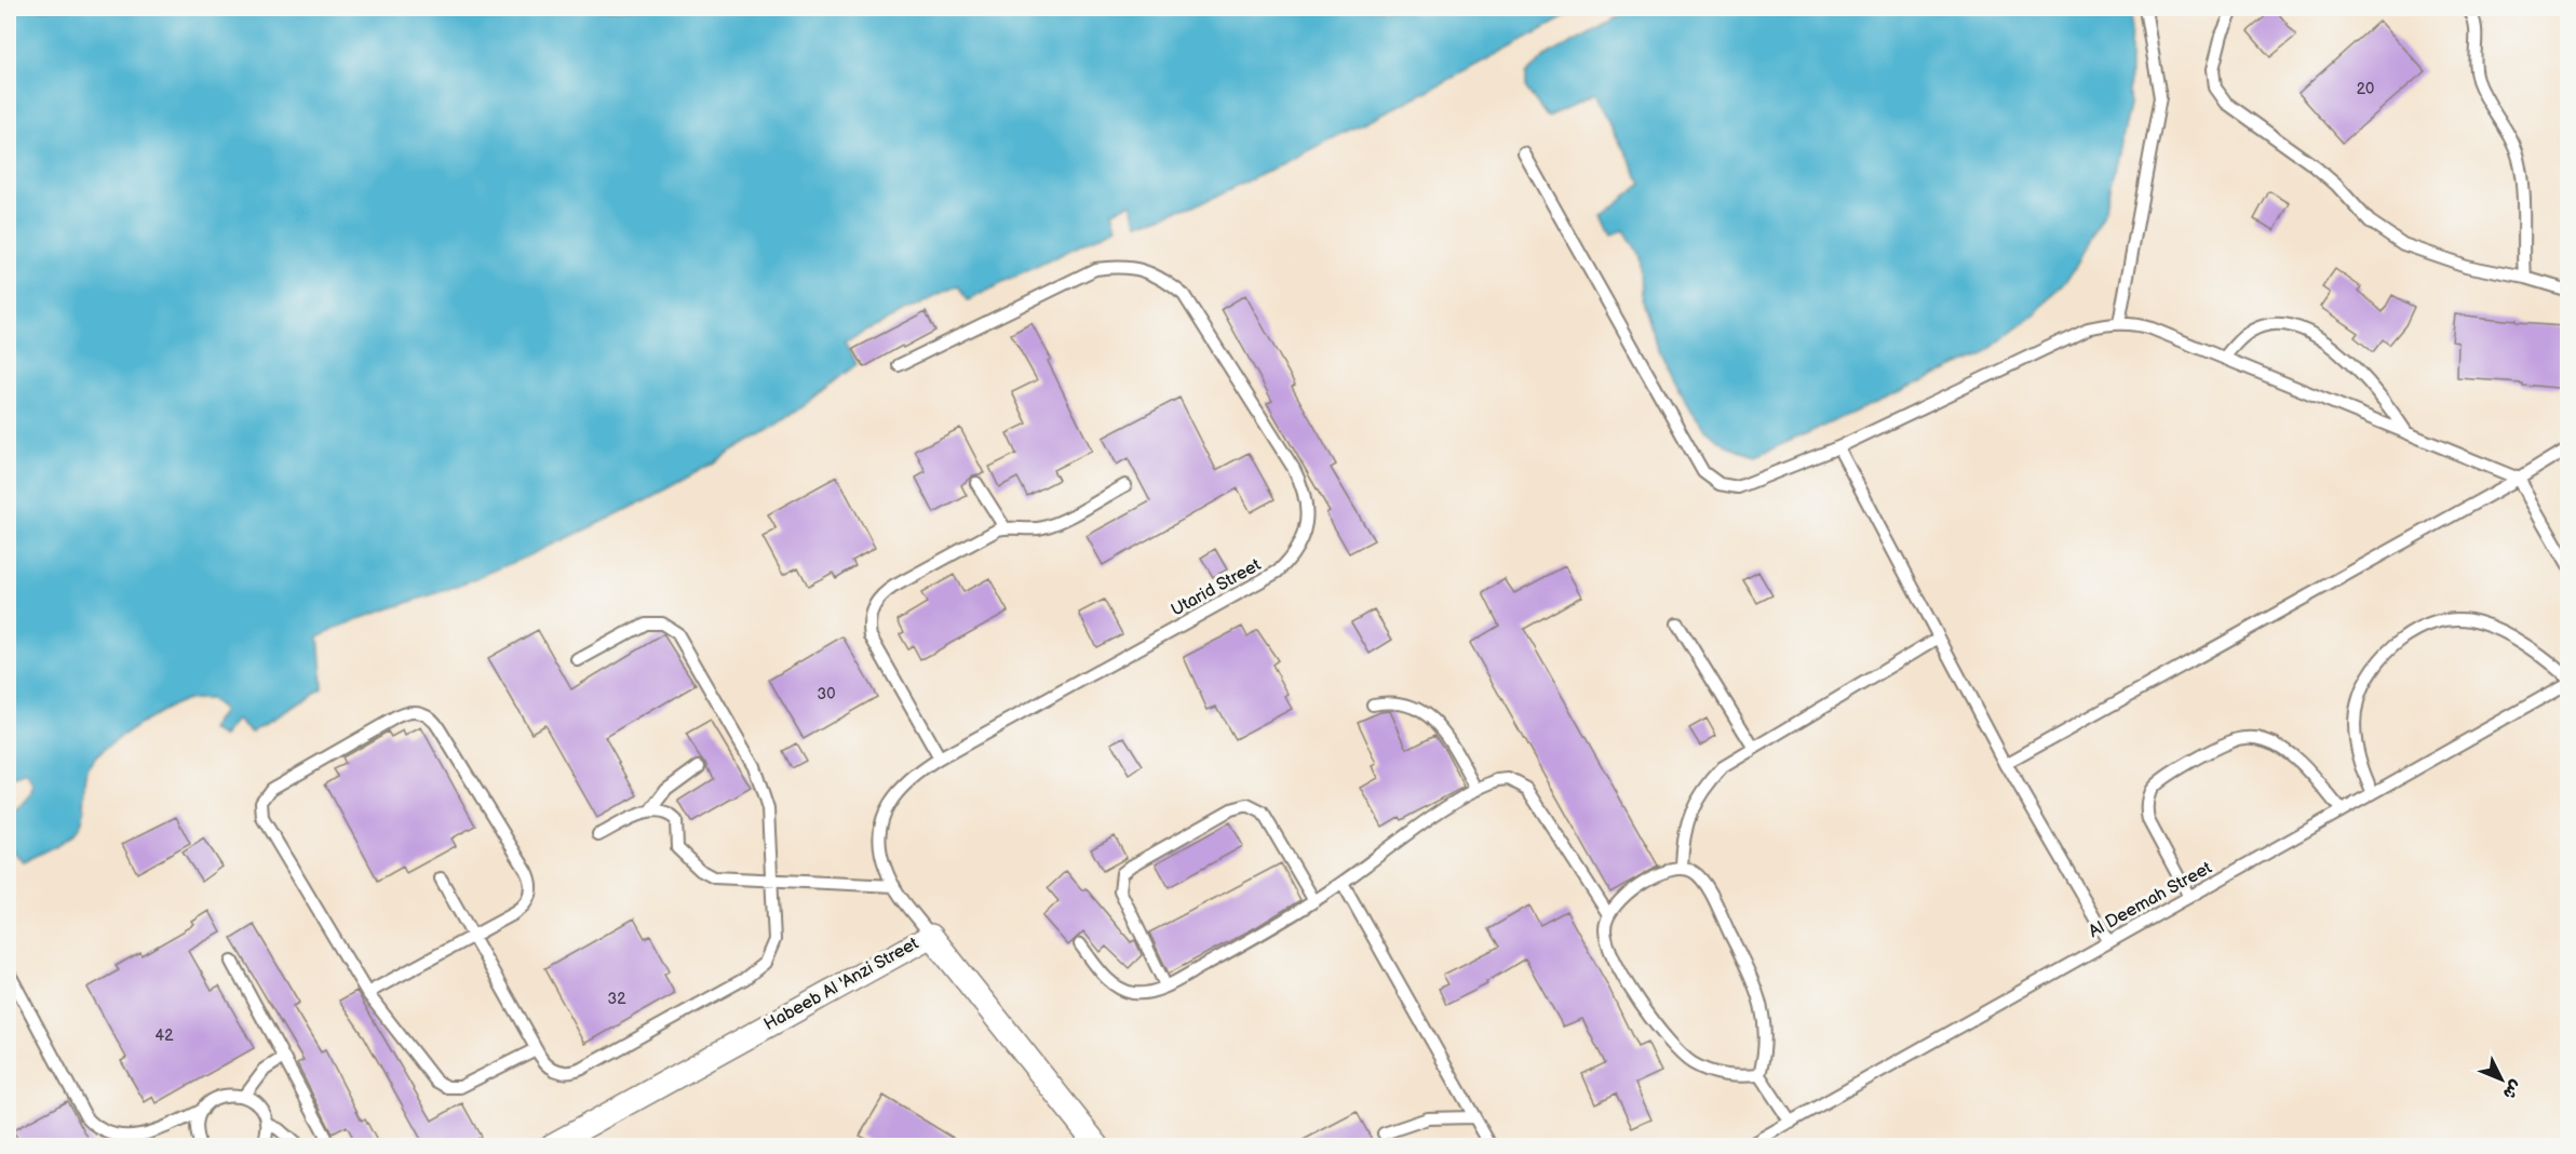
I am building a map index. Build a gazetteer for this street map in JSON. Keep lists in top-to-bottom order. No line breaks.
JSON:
{"streets":{"street":["Habeeb Al 'Anzi Street"],"lane":["Utarid Street","Al Deemah Street"]},"crossings":[["Utarid Street","Habeeb Al 'Anzi Street"]],"house_numbers":["20","30","32","42"],"north":"bottom right"}
